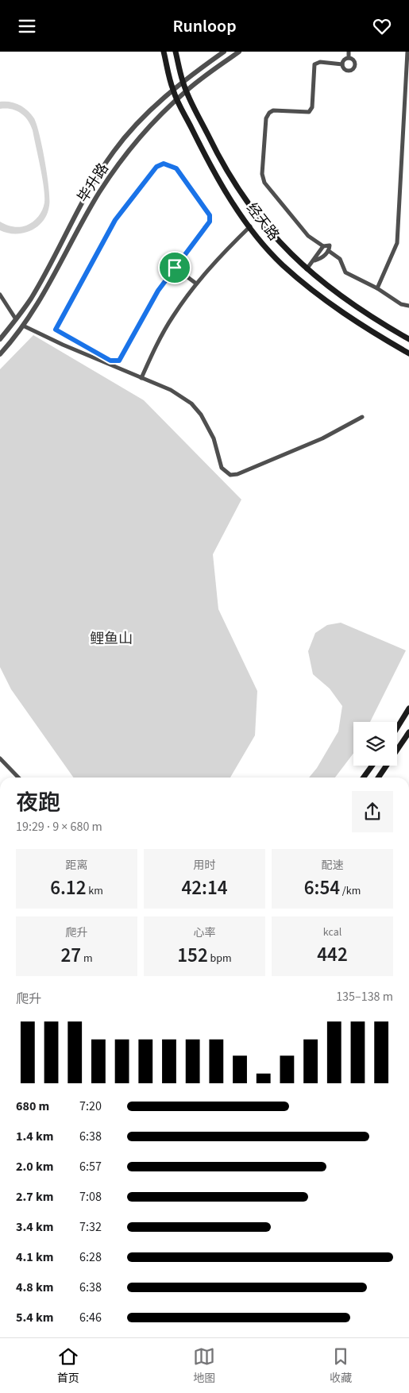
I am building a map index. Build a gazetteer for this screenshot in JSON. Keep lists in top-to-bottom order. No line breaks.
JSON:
{"streets":{"main road":["经天路"],"street":["毕升路"]},"crossings":[["毕升路","经天路"]],"parks":["鲤鱼山"],"page":{"header":"Runloop","heading":["夜跑","19:29 · 9 × 680 m"],"stats":[["距离","6.12 km"],["用时","42:14"],["配速","6:54 /km"],["爬升","27 m"],["心率","152 bpm"],["kcal","442"]],"chart":["爬升","135–138 m"],"list":[{"name":"680 m","note":"7:20"},{"name":"1.4 km","note":"6:38"},{"name":"2.0 km","note":"6:57"},{"name":"2.7 km","note":"7:08"},{"name":"3.4 km","note":"7:32"},{"name":"4.1 km","note":"6:28"},{"name":"4.8 km","note":"6:38"},{"name":"5.4 km","note":"6:46"}],"tabs":["首页","地图","收藏"]}}
